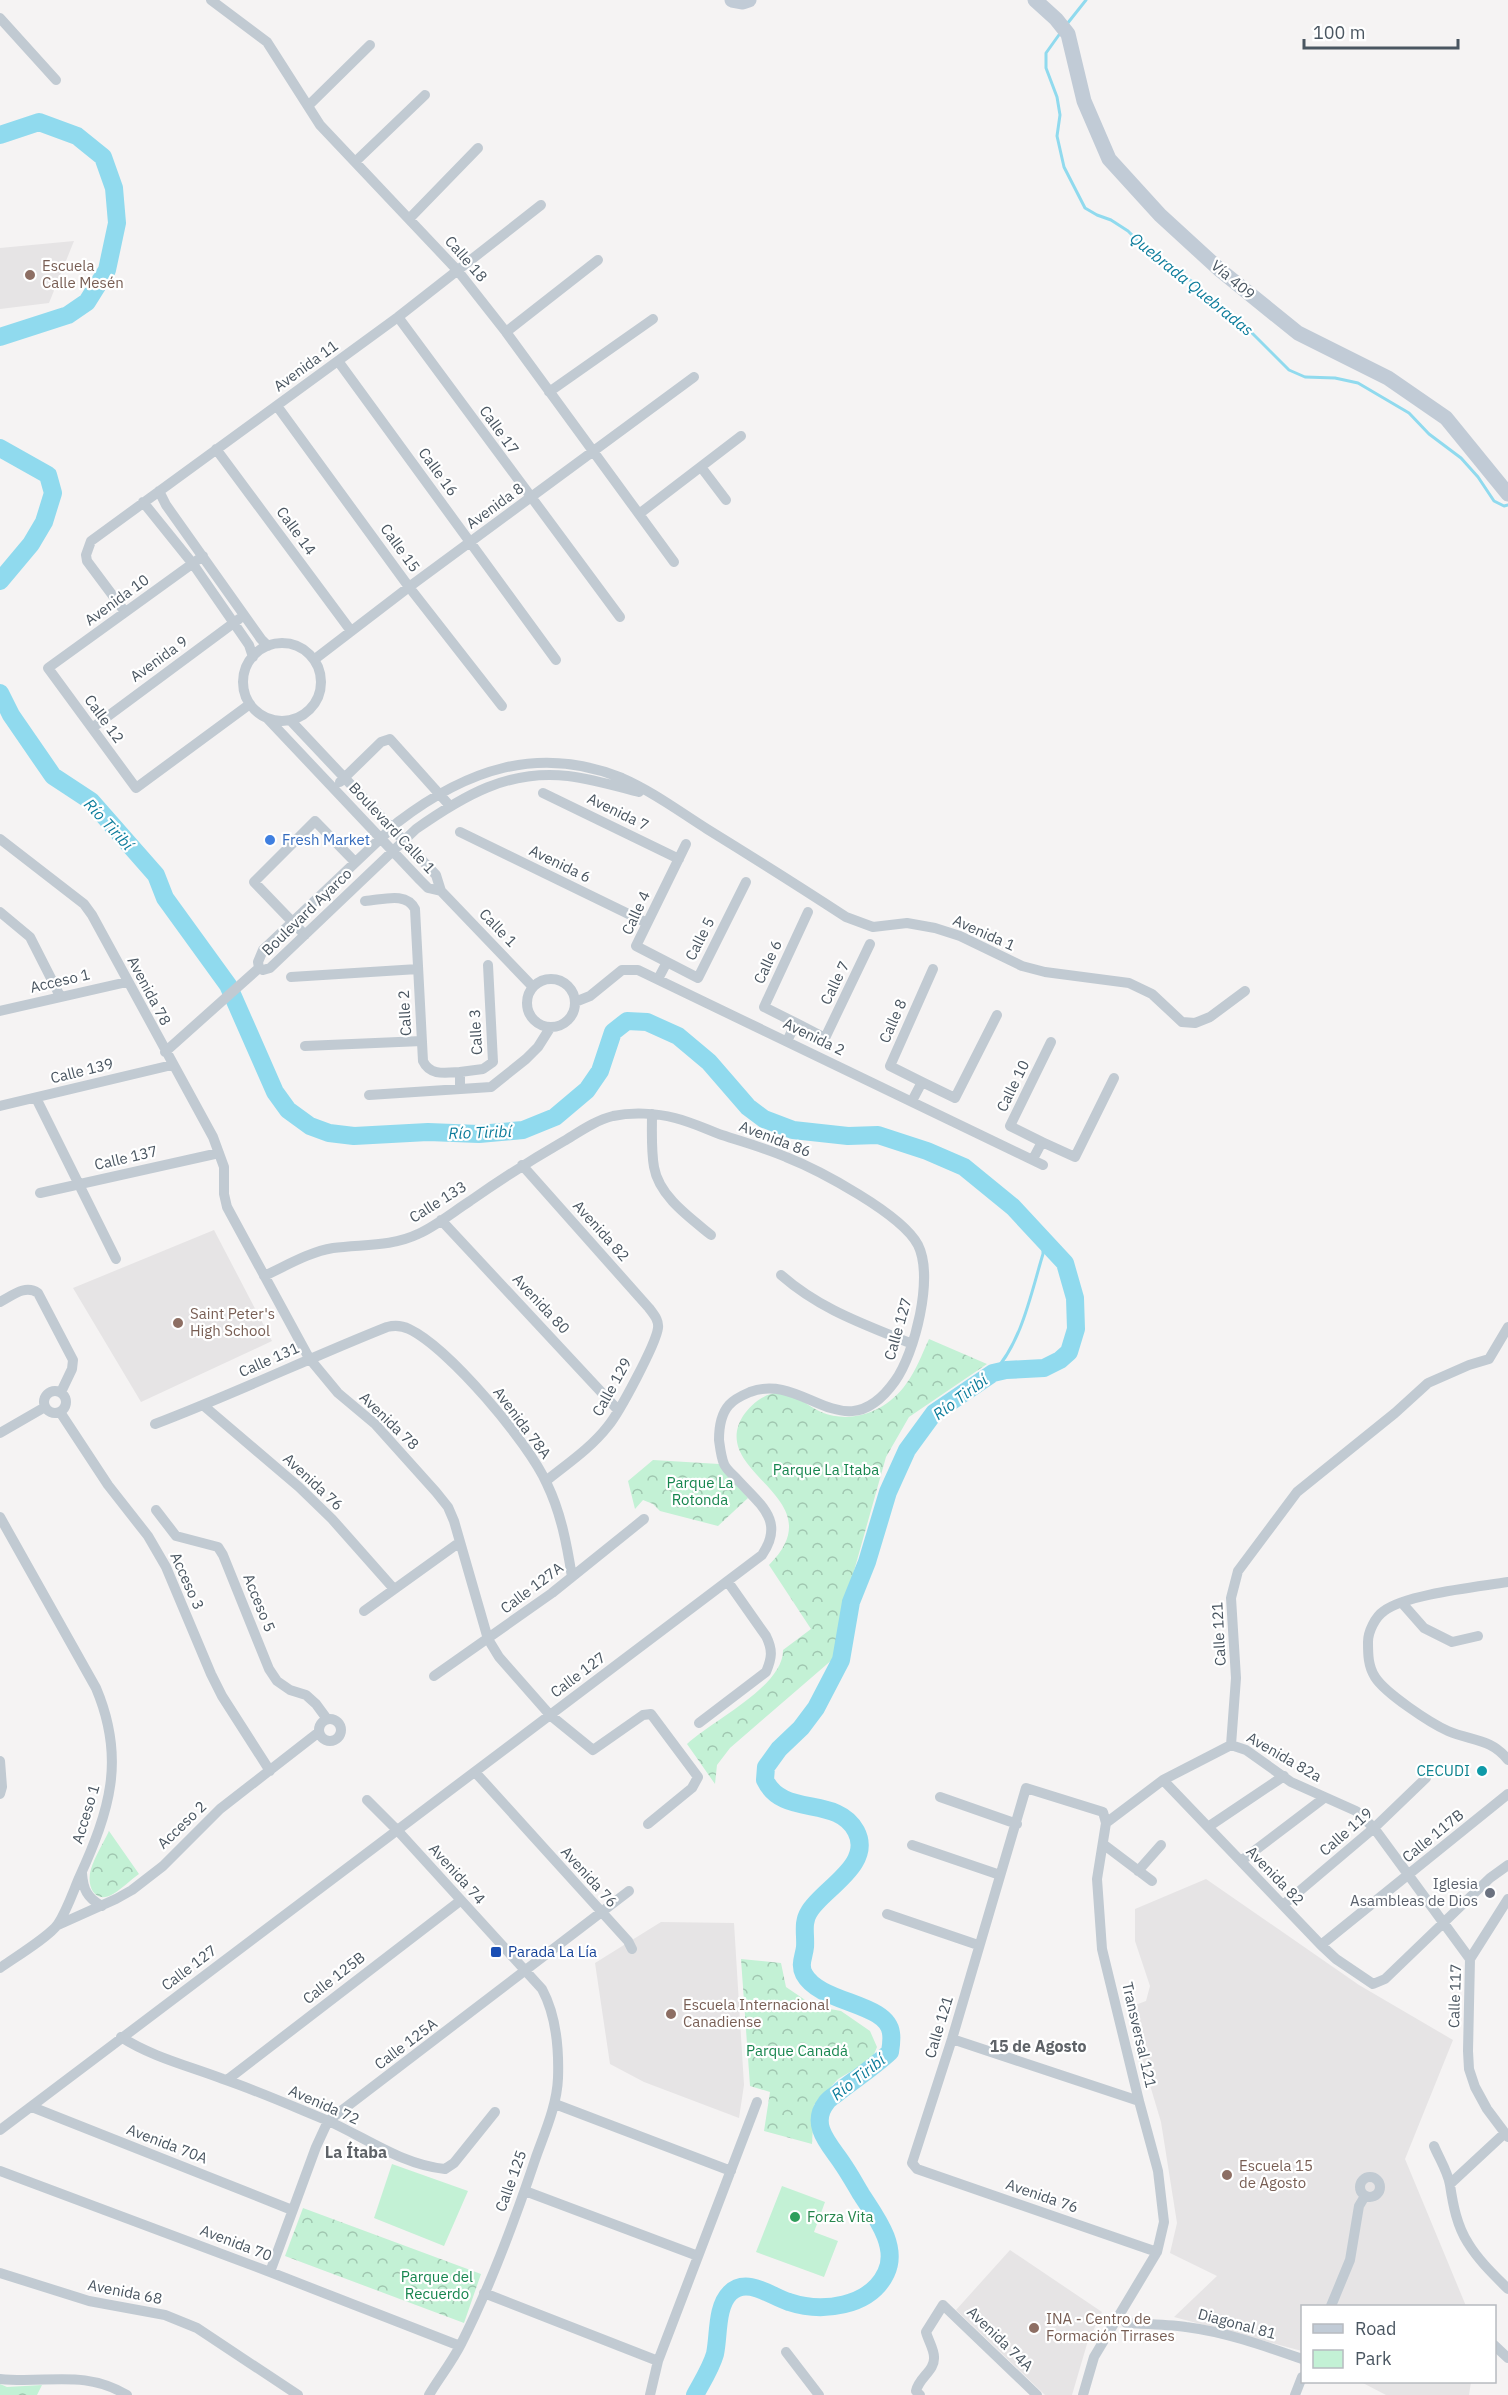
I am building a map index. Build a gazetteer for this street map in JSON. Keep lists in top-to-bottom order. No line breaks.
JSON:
{"streets":{"street":["Calle 18","Vía 409","Avenida 11","Calle 17","Calle 16","Avenida 8","Calle 14","Calle 15","Avenida 10","Avenida 9","Calle 12","Avenida 7","Boulevard Calle 1","Avenida 6","Boulevard Ayarco","Calle 4","Calle 1","Avenida 1","Calle 5","Calle 6","Acceso 1","Calle 7","Avenida 78","Calle 2","Calle 8","Calle 3","Avenida 2","Calle 139","Calle 10","Avenida 86","Calle 137","Calle 133","Avenida 82","Avenida 80","Calle 127","Calle 131","Calle 129","Avenida 78A","Avenida 76","Acceso 3","Calle 127A","Acceso 5","Calle 121","Avenida 82a","Acceso 2","Calle 119","Calle 117B","Avenida 74","Calle 125B","Calle 117","Transversal 121","Calle 125A","Avenida 72","Avenida 70A","Calle 125","Avenida 70","Avenida 68","Diagonal 81","Avenida 74A"]},"crossings":[["Calle 18","Avenida 11"],["Calle 18","Avenida 8"],["Avenida 11","Calle 17"],["Avenida 11","Calle 16"],["Avenida 11","Calle 14"],["Avenida 11","Calle 15"],["Avenida 11","Avenida 10"],["Calle 17","Avenida 8"],["Calle 16","Avenida 8"],["Avenida 8","Calle 14"],["Avenida 8","Calle 15"],["Avenida 8","Calle 12"],["Avenida 8","Boulevard Calle 1"],["Avenida 10","Calle 12"],["Avenida 9","Calle 12"],["Calle 12","Boulevard Calle 1"],["Avenida 7","Calle 4"],["Boulevard Calle 1","Boulevard Ayarco"],["Boulevard Calle 1","Calle 1"],["Avenida 6","Calle 4"],["Boulevard Ayarco","Avenida 1"],["Boulevard Ayarco","Avenida 78"],["Calle 4","Calle 5"],["Calle 1","Avenida 2"],["Calle 6","Calle 7"],["Acceso 1","Avenida 78"],["Acceso 1","Acceso 2"],["Avenida 78","Calle 139"],["Avenida 78","Calle 137"],["Avenida 78","Calle 133"],["Avenida 78","Calle 127"],["Avenida 78","Calle 131"],["Avenida 78","Calle 127A"],["Calle 2","Calle 3"],["Avenida 2","Calle 10"],["Avenida 86","Calle 133"],["Avenida 86","Calle 127"],["Calle 133","Avenida 82"],["Calle 133","Avenida 80"],["Avenida 82","Calle 129"],["Avenida 82","Avenida 82a"],["Avenida 82","Calle 119"],["Avenida 82","Calle 117B"],["Avenida 80","Calle 129"],["Calle 127","Avenida 76"],["Calle 127","Avenida 74"],["Calle 127","Avenida 72"],["Calle 127","Avenida 70A"],["Calle 131","Avenida 78A"],["Calle 131","Avenida 76"],["Calle 129","Avenida 78A"],["Avenida 78A","Calle 127A"],["Avenida 76","Calle 121"],["Avenida 76","Transversal 121"],["Avenida 76","Calle 125A"],["Acceso 3","Acceso 2"],["Acceso 5","Acceso 2"],["Calle 121","Avenida 82a"],["Calle 121","Transversal 121"],["Avenida 82a","Calle 119"],["Avenida 82a","Calle 117B"],["Avenida 74","Calle 125B"],["Avenida 74","Calle 125A"],["Avenida 74","Calle 125"],["Calle 125B","Avenida 72"],["Calle 125A","Avenida 72"],["Calle 125A","Calle 125"],["Calle 125","Avenida 70"]],"districts":["15 de Agosto","La Ítaba"],"water":["Quebrada Quebradas","Río Tiribí"],"parks":["Parque La Itaba","Parque La Rotonda","Parque Canadá","Parque del Recuerdo"],"places":{"other":["Escuela Calle Mesén","Fresh Market","Saint Peter's High School","CECUDI","Iglesia Asambleas de Dios","Escuela Internacional Canadiense","Escuela 15 de Agosto","Forza Vita","INA - Centro de Formación Tirrases"],"transit":["Parada La Lía"]},"legend":["Road","Park"],"scale_bar":"100 m"}
